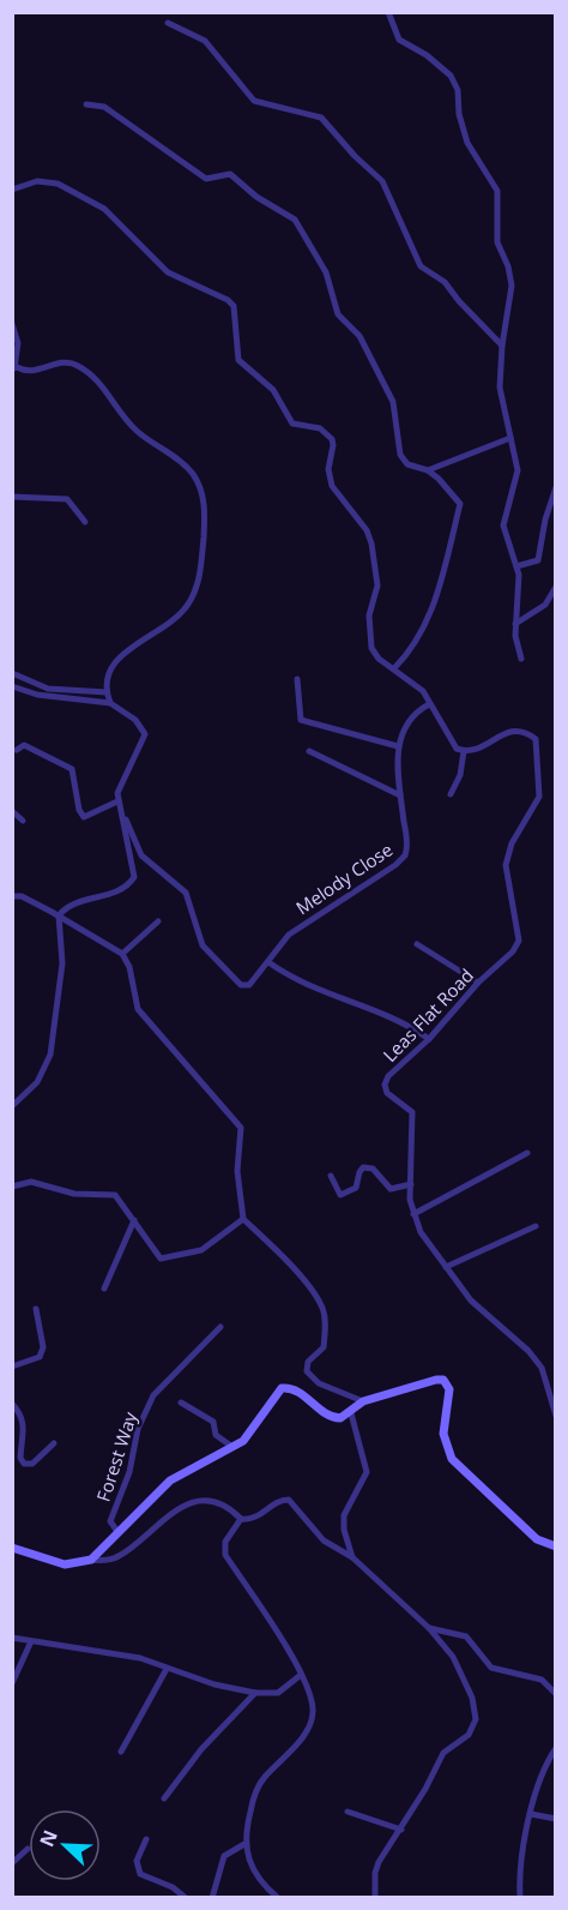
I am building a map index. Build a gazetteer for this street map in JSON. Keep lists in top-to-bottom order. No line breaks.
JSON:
{"streets":{"street":["Melody Close","Leas Flat Road","Forest Way"]},"north":"top left"}
